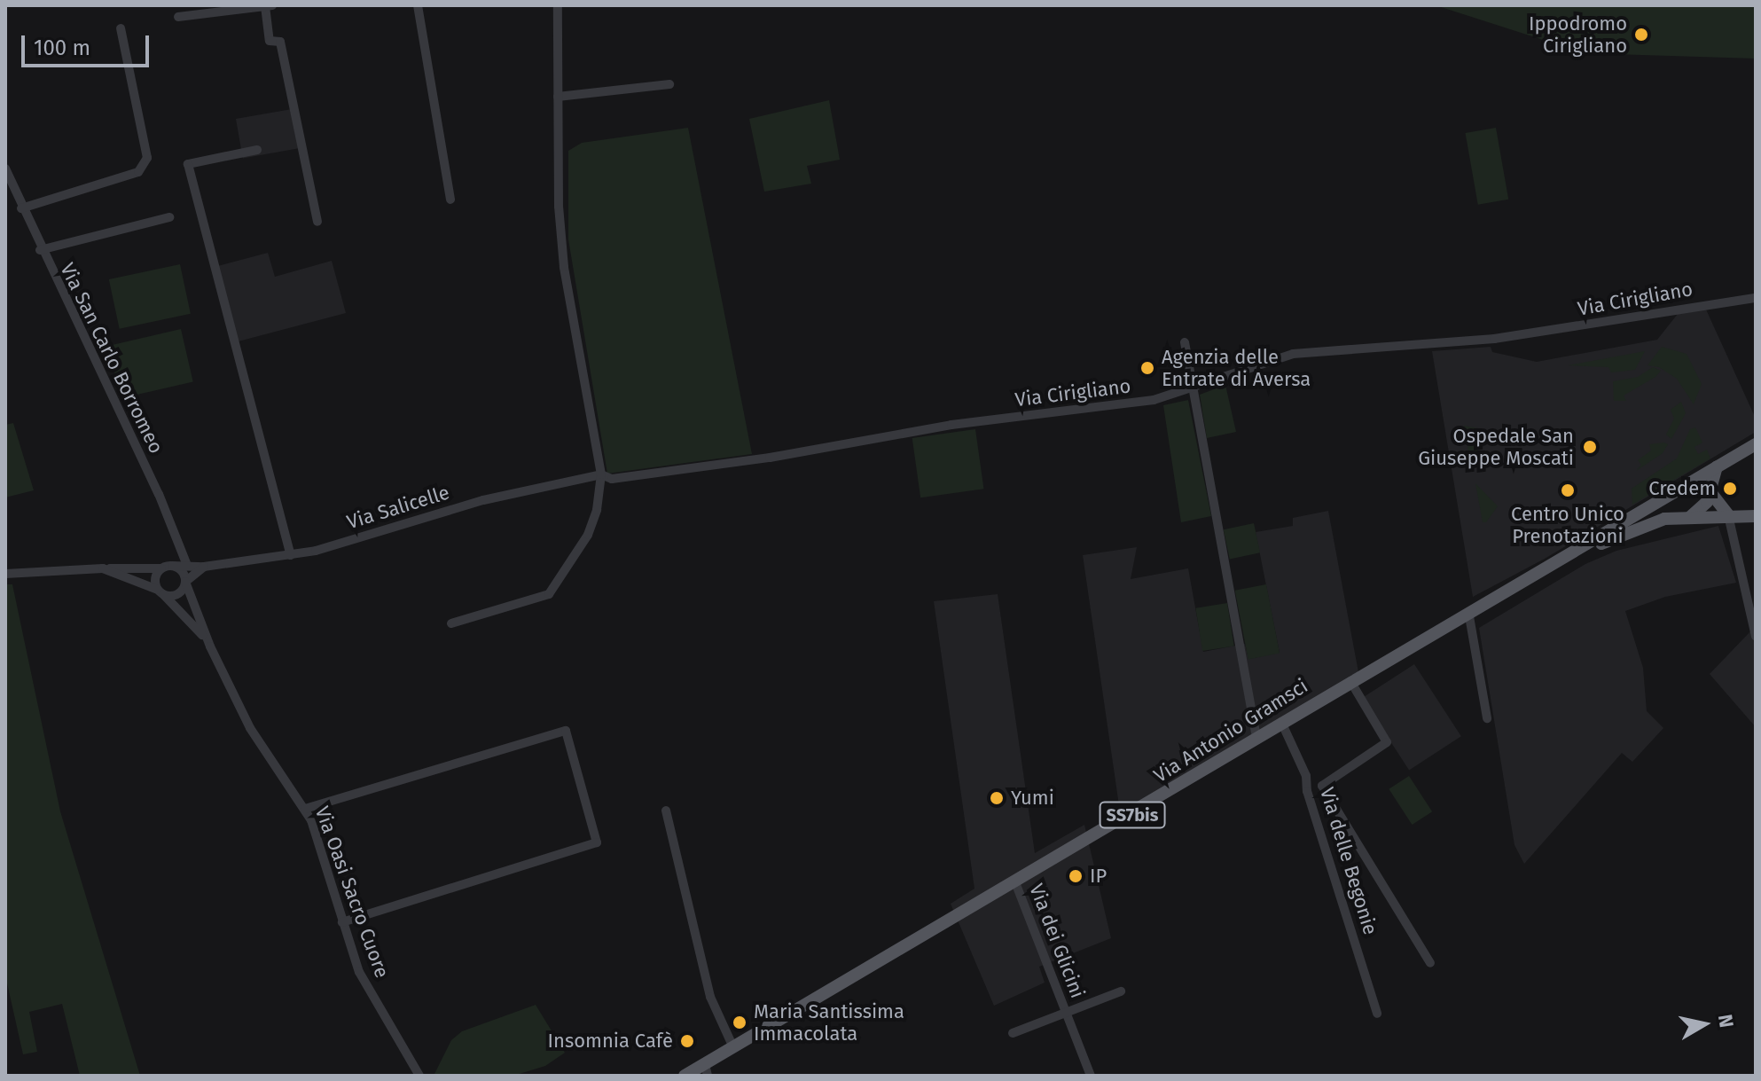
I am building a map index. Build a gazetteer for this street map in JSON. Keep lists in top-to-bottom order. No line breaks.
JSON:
{"streets":{"main road":["Via Antonio Gramsci","SS7bis"],"street":["Via Cirigliano","Via San Carlo Borromeo","Via Salicelle","Via delle Begonie","Via Oasi Sacro Cuore","Via dei Glicini"]},"crossings":[["Via Cirigliano","Via Salicelle"],["Via Antonio Gramsci","SS7bis"],["Via Antonio Gramsci","Via delle Begonie"],["Via Antonio Gramsci","Via dei Glicini"]],"places":["Ippodromo Cirigliano","Agenzia delle Entrate di Aversa","Ospedale San Giuseppe Moscati","Credem","Centro Unico Prenotazioni","Yumi","IP","Maria Santissima Immacolata","Insomnia Cafè"],"scale_bar":"100 m","north":"right"}
